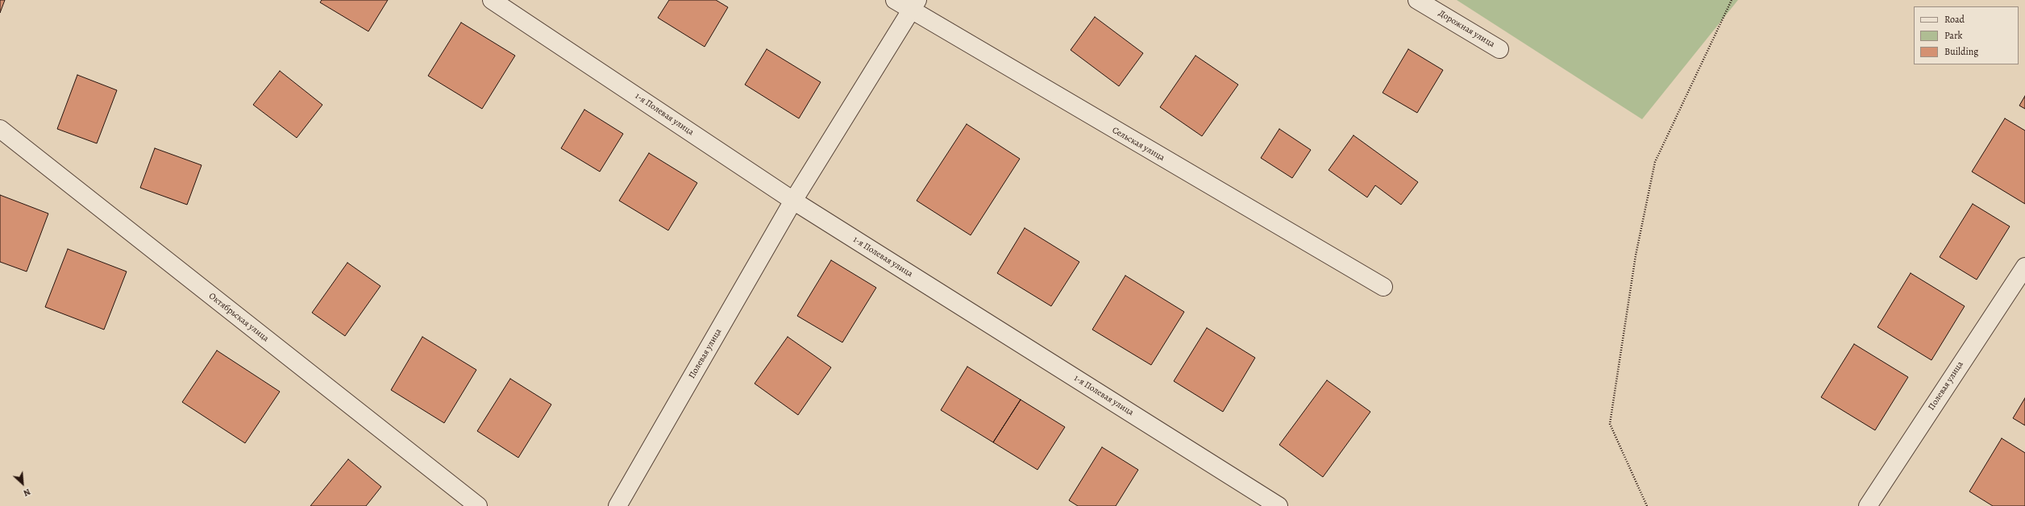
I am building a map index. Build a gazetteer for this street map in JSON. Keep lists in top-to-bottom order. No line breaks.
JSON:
{"streets":{"street":["Дорожная улица","1-я Полевая улица","Сельская улица","Октябрьская улица","Полевая улица"]},"crossings":[["1-я Полевая улица","Полевая улица"],["Сельская улица","Полевая улица"]],"legend":["Road","Park","Building"],"north":"bottom right"}
